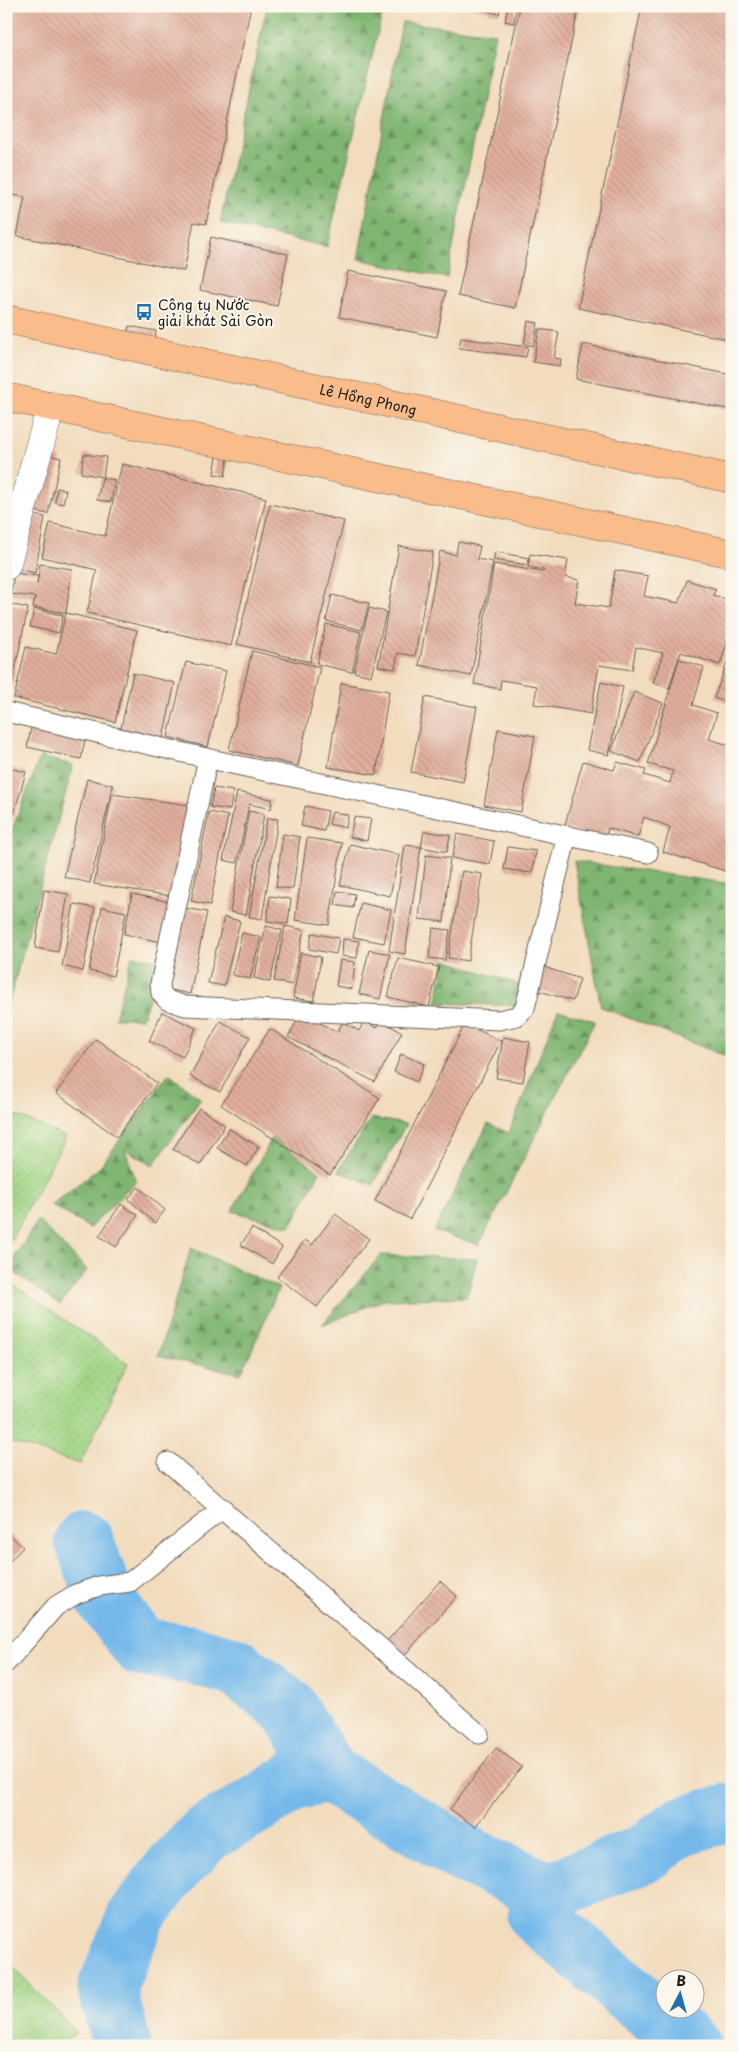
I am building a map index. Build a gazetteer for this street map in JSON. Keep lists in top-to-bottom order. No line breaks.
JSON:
{"streets":{"highway":["Lê Hồng Phong"]},"places":{"bus stop":["Công ty Nước giải khát Sài Gòn"]},"north":"top"}
